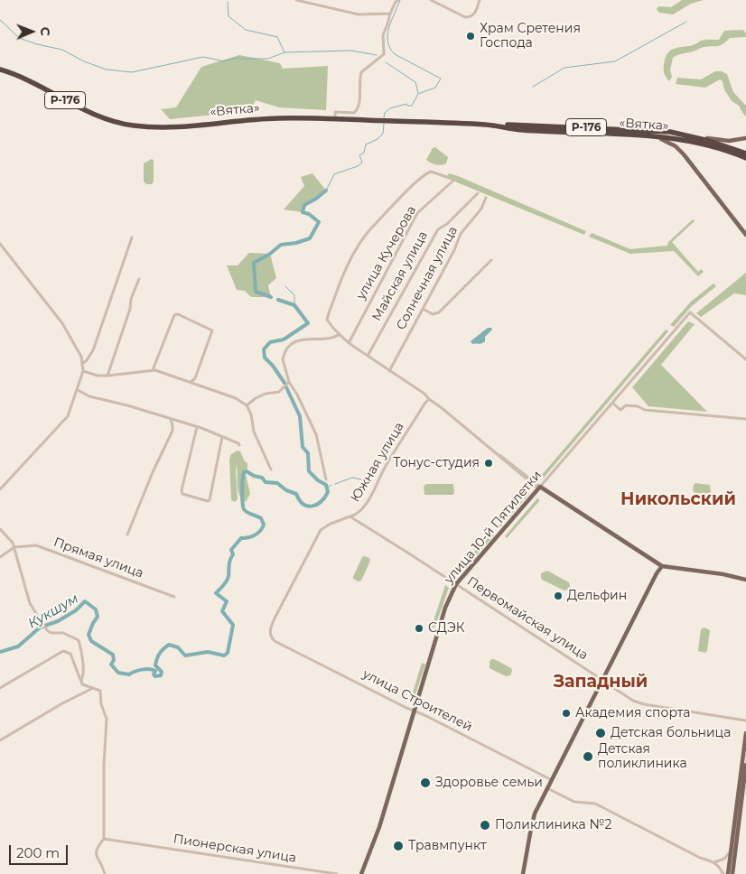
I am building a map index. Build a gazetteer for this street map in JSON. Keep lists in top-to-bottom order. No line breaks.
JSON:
{"streets":{"highway":["Р-176","«Вятка»"],"main road":["улица 10-й Пятилетки"],"street":["улица Кучерова","Майская улица","Солнечная улица","Южная улица","Прямая улица","Первомайская улица","улица Строителей","Пионерская улица"]},"crossings":[["Южная улица","Первомайская улица"],["Южная улица","улица Строителей"],["улица 10-й Пятилетки","Первомайская улица"],["улица 10-й Пятилетки","улица Строителей"]],"districts":["Никольский","Западный"],"water":["Кукшум"],"places":["Храм Сретения Господа","Тонус-студия","Дельфин","СДЭК","Академия спорта","Детская больница","Детская поликлиника","Здоровье семьи","Поликлиника №2","Травмпункт"],"scale_bar":"200 m","north":"right"}
